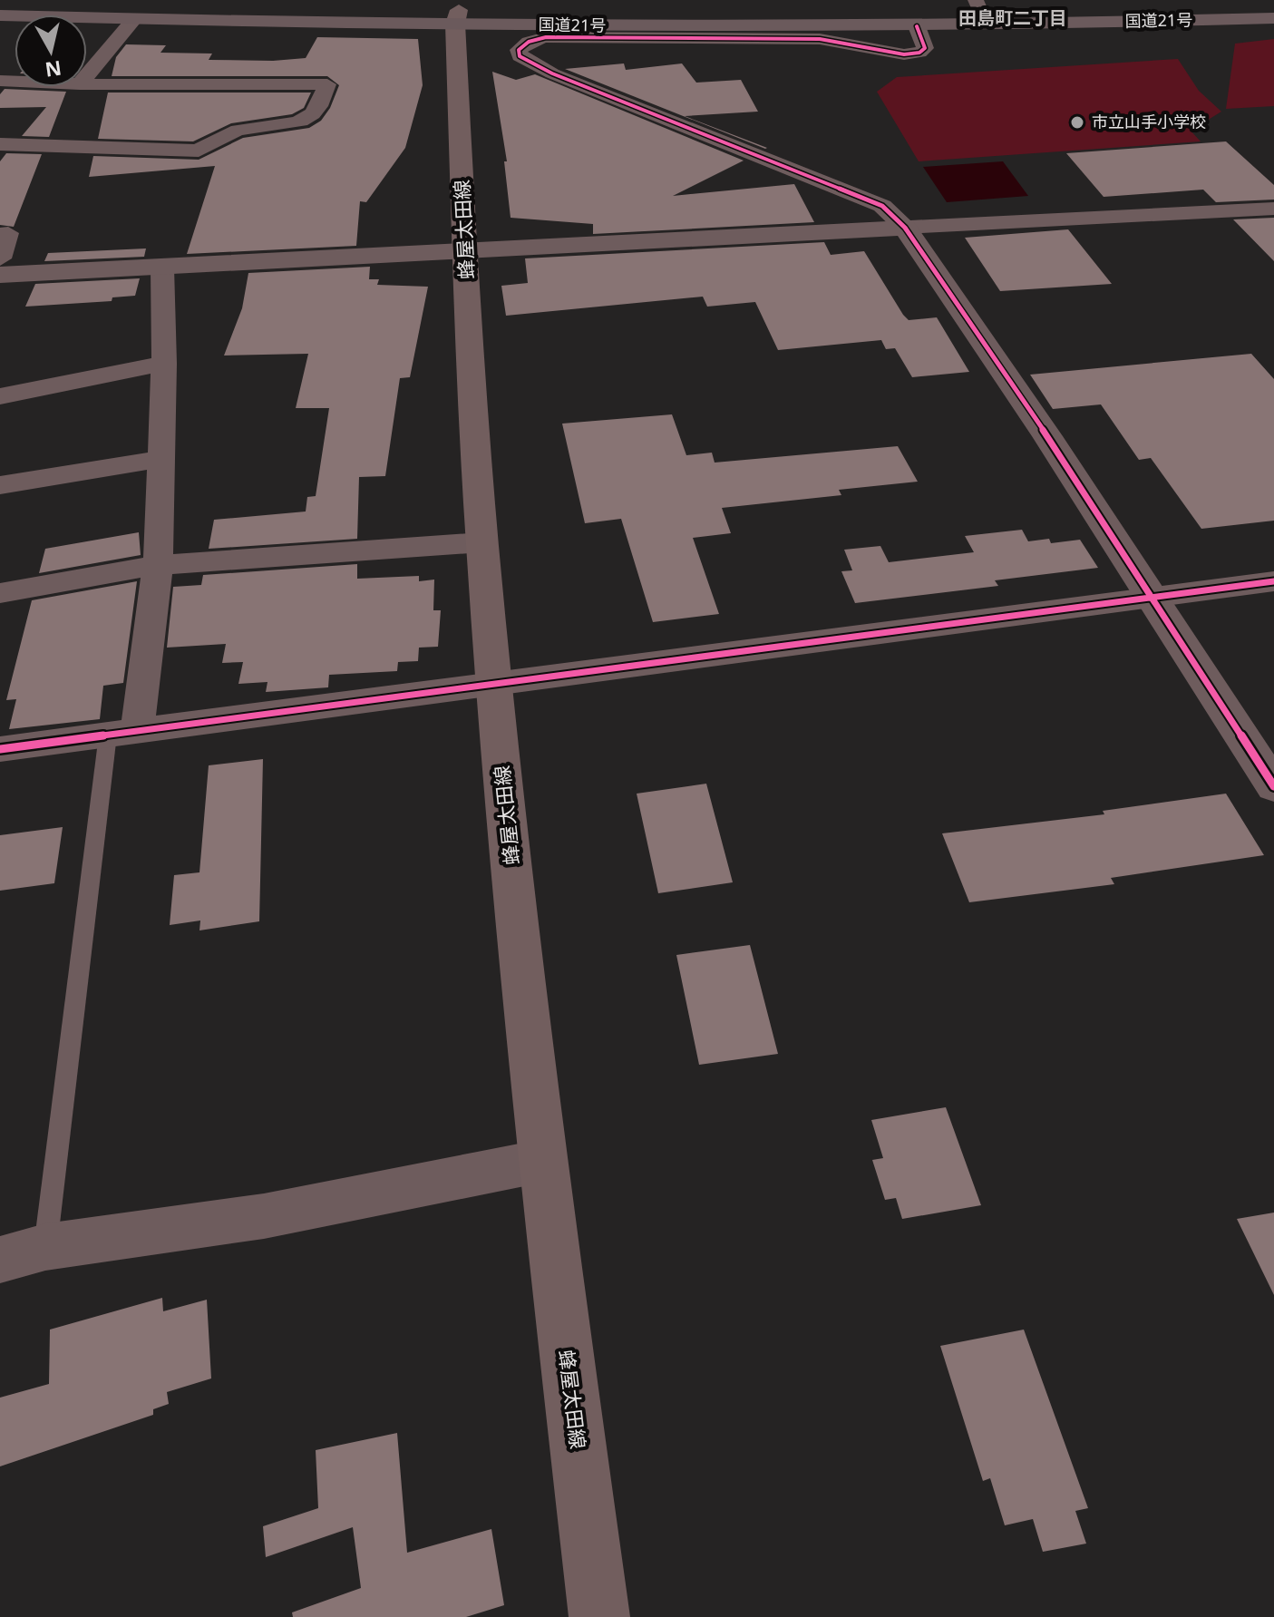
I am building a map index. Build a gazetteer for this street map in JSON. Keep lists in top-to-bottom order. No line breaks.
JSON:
{"streets":{"highway":["国道21号"],"main road":["蜂屋太田線"]},"crossings":[["国道21号","蜂屋太田線"]],"districts":["田島町二丁目"],"places":["市立山手小学校"],"north":"bottom"}
